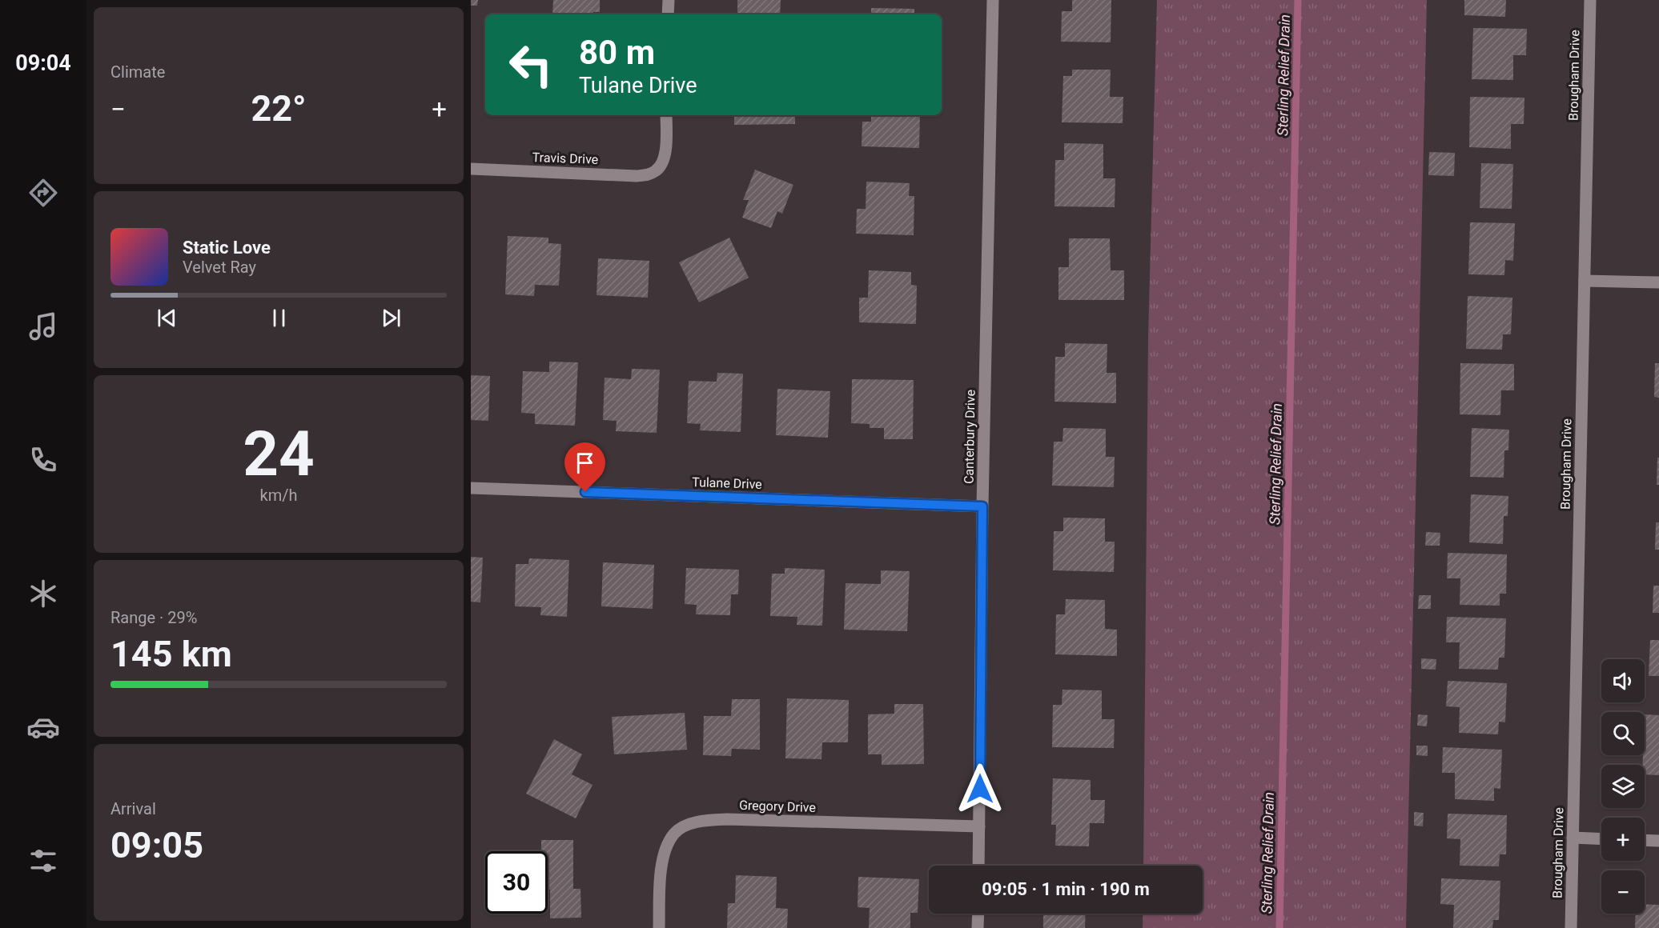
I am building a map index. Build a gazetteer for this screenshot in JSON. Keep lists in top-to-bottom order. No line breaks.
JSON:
{"streets":{"street":["Brougham Drive","Travis Drive","Canterbury Drive","Tulane Drive","Gregory Drive"]},"crossings":[["Canterbury Drive","Tulane Drive"],["Canterbury Drive","Gregory Drive"]],"water":["Sterling Relief Drain"],"page":{"tabs":"09:04","tile":["Climate",["24","km/h"],["Range · 29%","145 km"],["Arrival","09:05"]],"turn":["80 m","Tulane Drive"],"heat":["−","22°","+"],"song":["Static Love","Velvet Ray"],"map_buttons":["+","−"],"limit":"30","trip":"09:05 · 1 min · 190 m"}}
